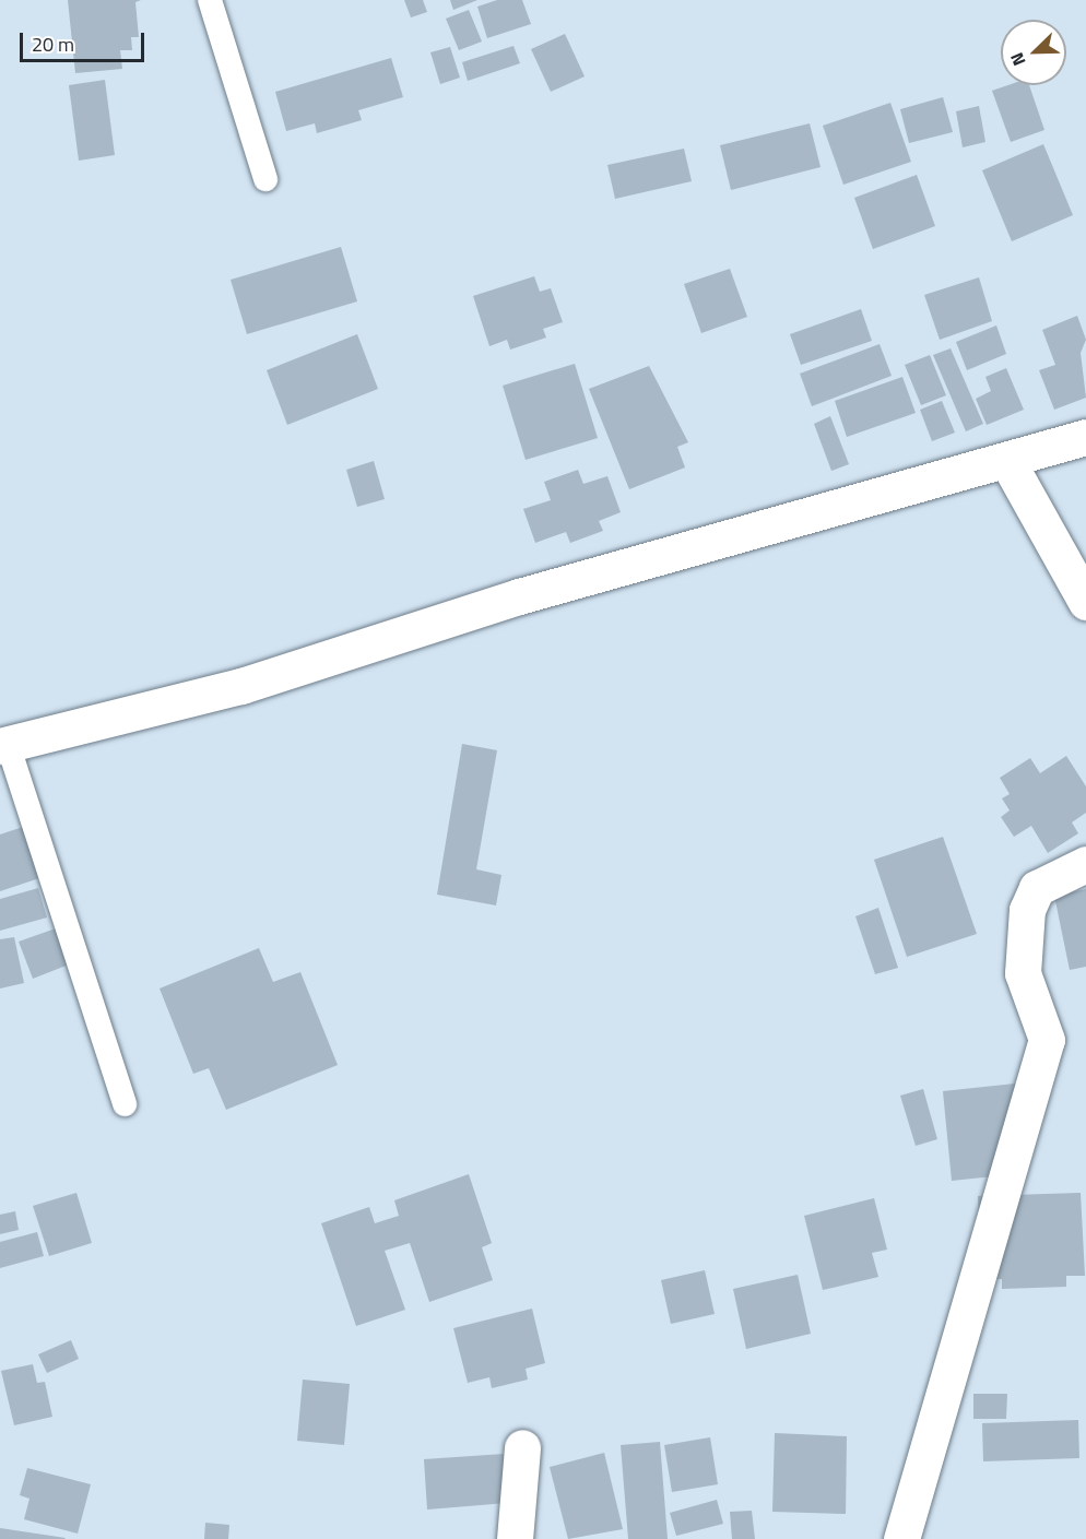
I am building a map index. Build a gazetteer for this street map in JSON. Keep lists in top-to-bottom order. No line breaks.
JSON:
{"scale_bar":"20 m","north":"bottom left"}
